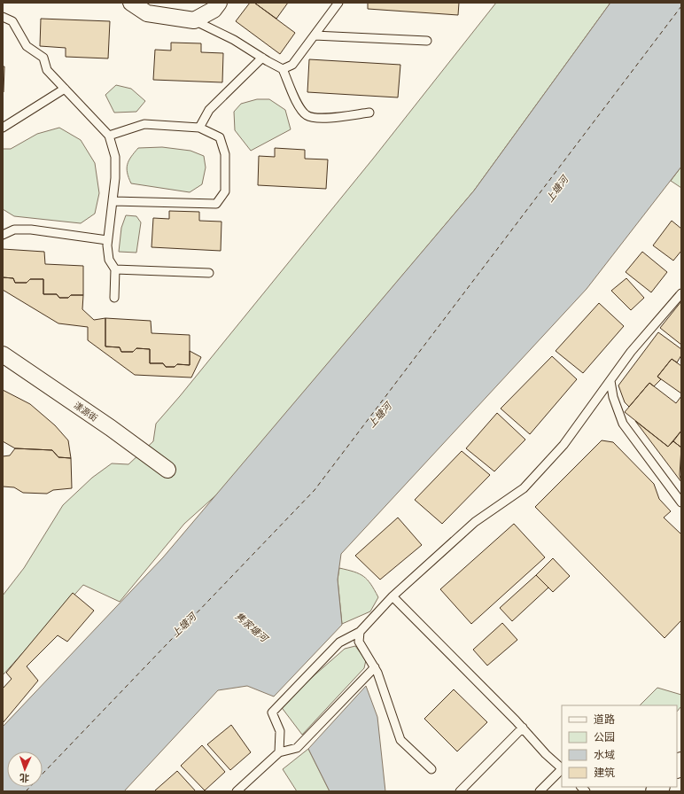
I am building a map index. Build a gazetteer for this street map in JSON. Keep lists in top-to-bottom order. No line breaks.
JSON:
{"streets":{"street":["漾源街"]},"water":["上塘河","隽家塘河"],"legend":["道路","公园","水域","建筑"],"north":"bottom"}
